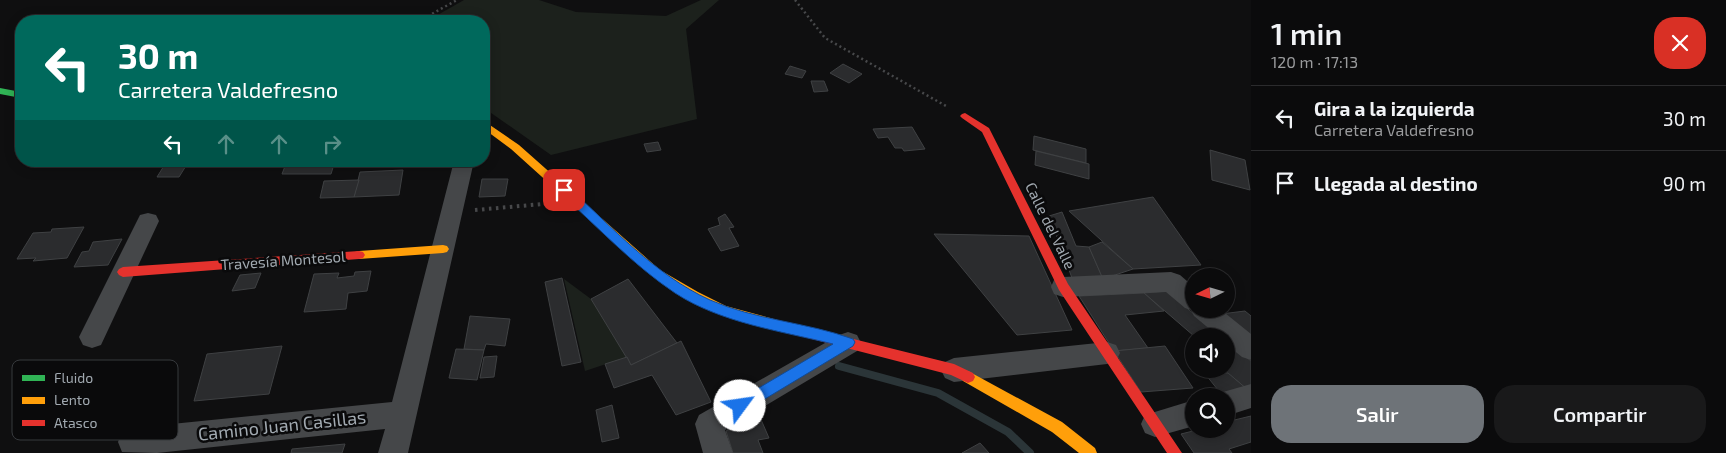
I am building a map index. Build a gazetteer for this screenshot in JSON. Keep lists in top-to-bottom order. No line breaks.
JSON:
{"streets":{"street":["Calle del Valle","Travesía Montesol","Camino Juan Casillas"]},"legend":["Fluido","Lento","Atasco"],"north":"left","page":{"heading":["1 min","120 m · 17:13"],"turn":["30 m","Carretera Valdefresno"],"list":[{"name":"Gira a la izquierda","note":"Carretera Valdefresno","value":"30 m"},{"name":"Llegada al destino","value":"90 m"}],"buttons":["Salir","Compartir"]}}
